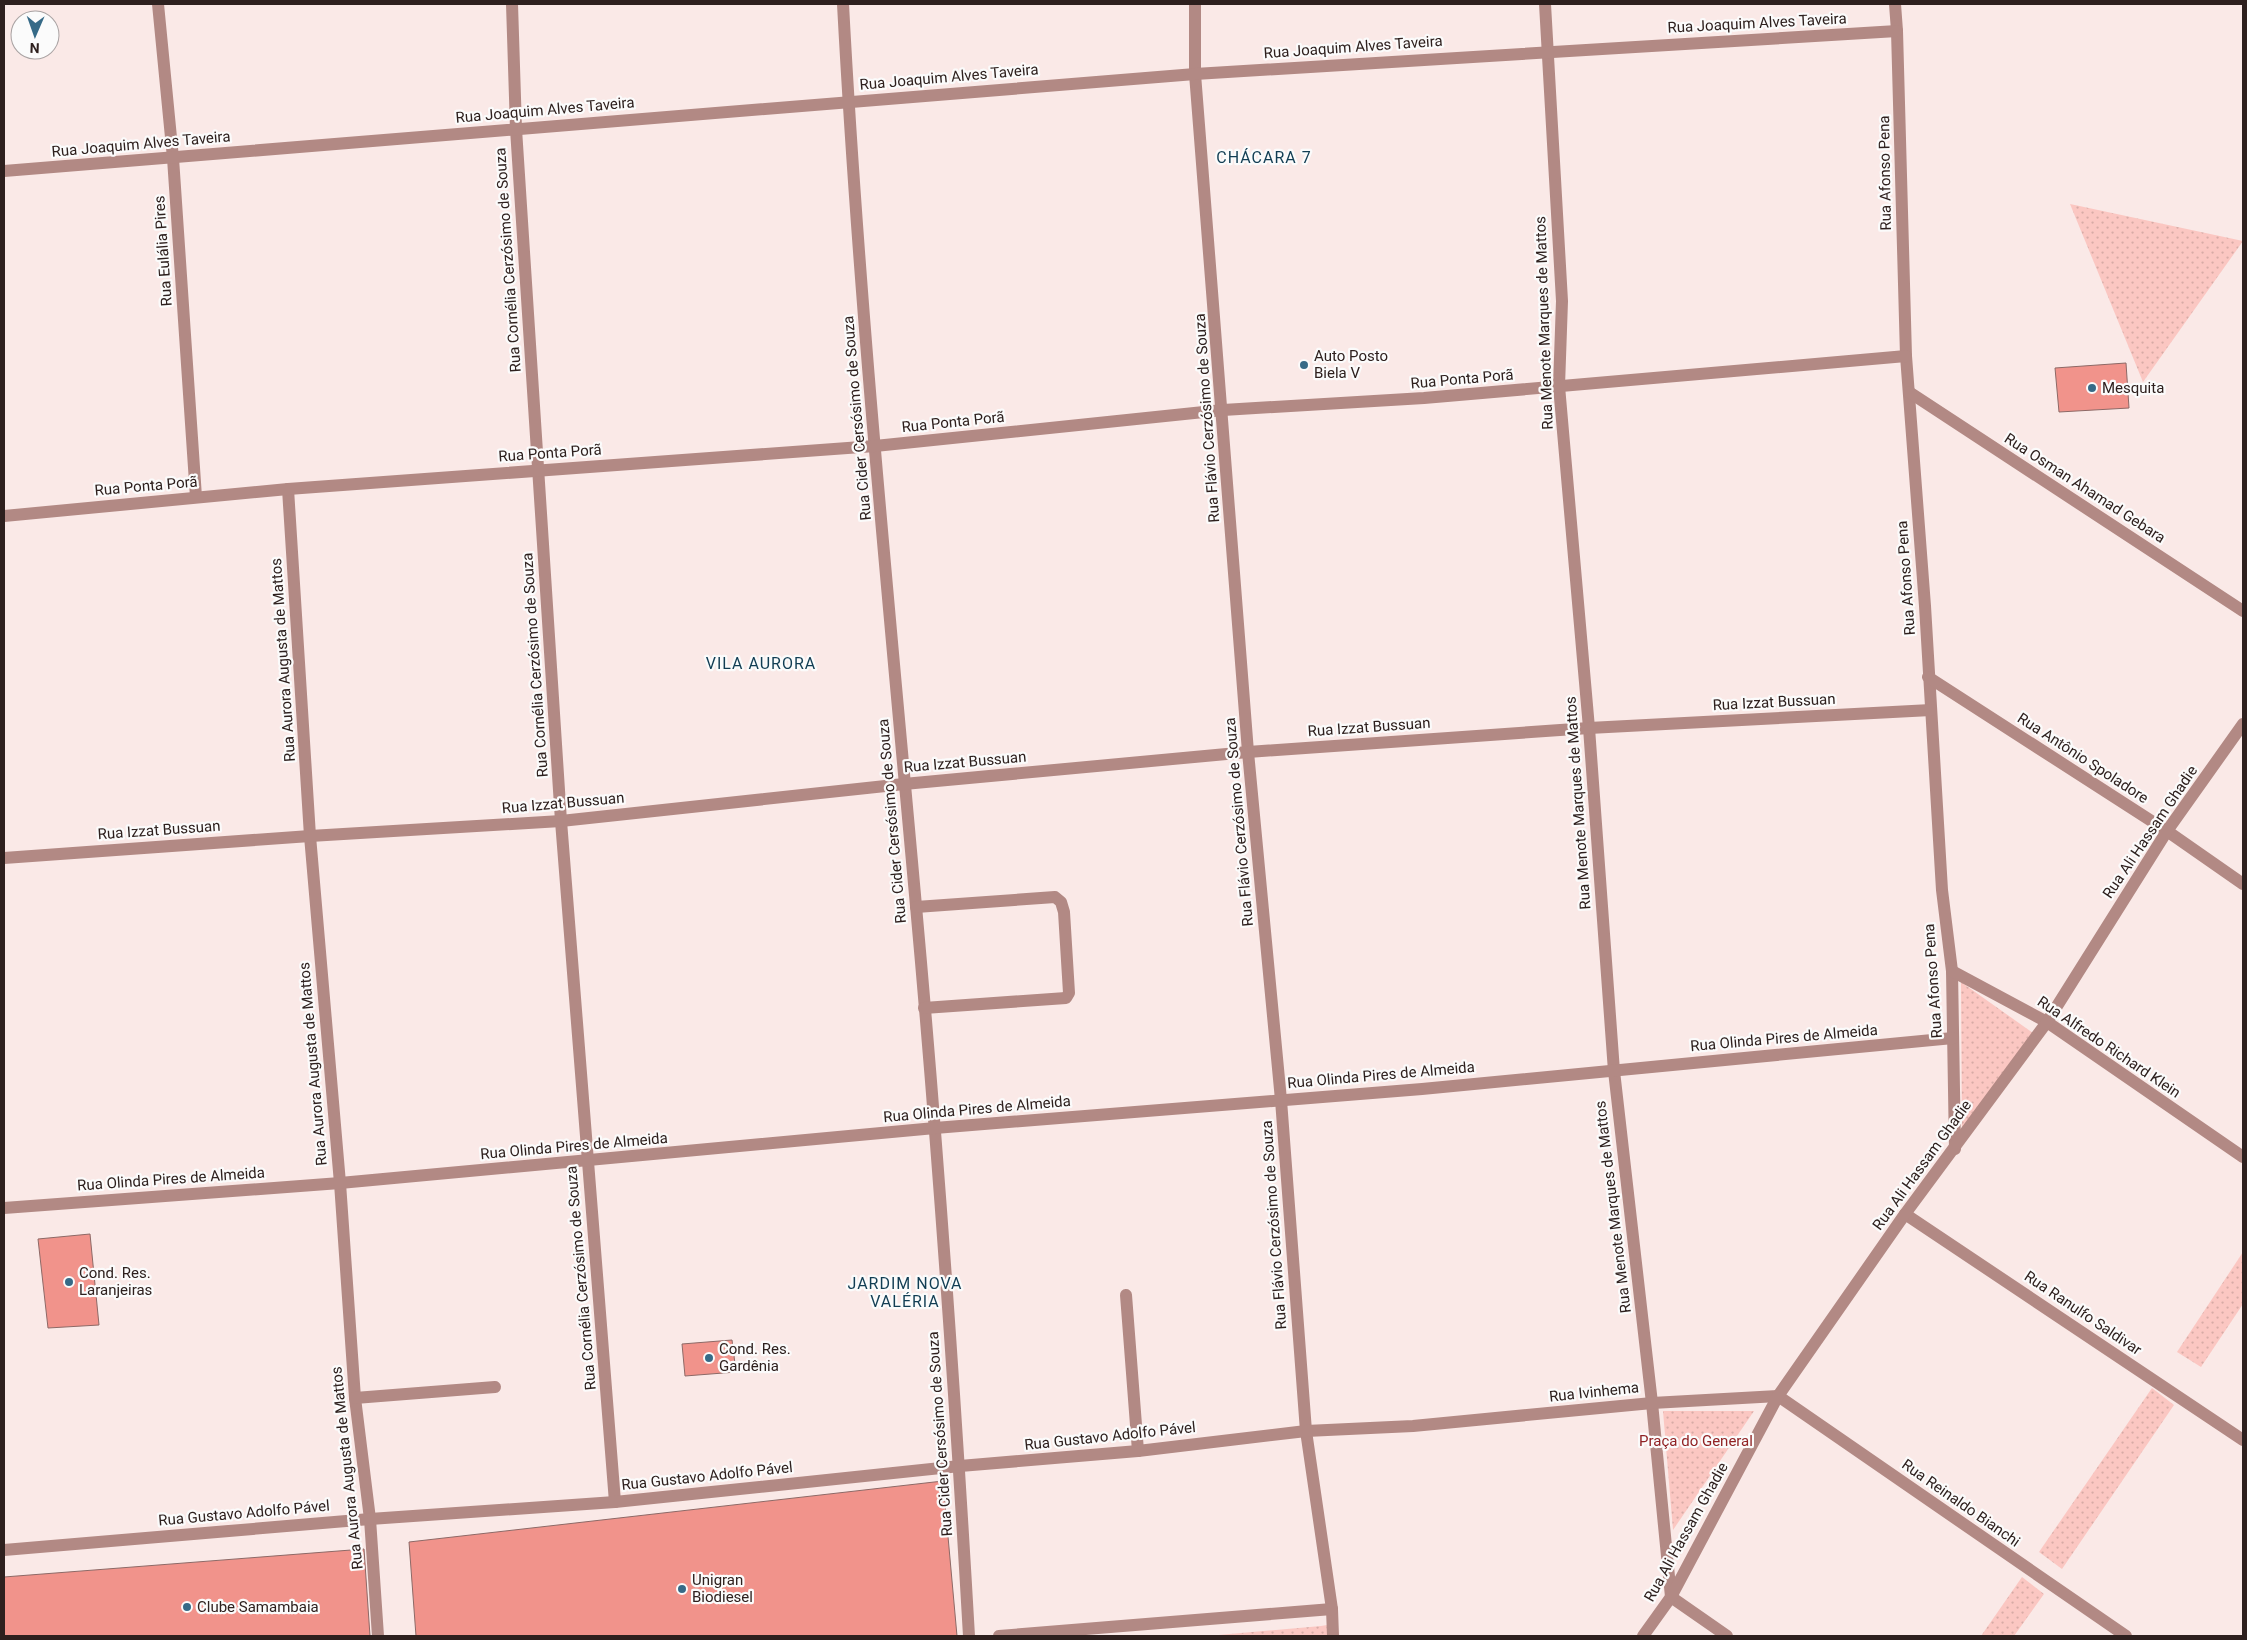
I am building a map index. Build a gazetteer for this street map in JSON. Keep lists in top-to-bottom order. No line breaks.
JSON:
{"streets":{"street":["Rua Joaquim Alves Taveira","Rua Afonso Pena","Rua Eulália Pires","Rua Cornélia Cerzósimo de Souza","Rua Menote Marques de Mattos","Rua Ponta Porã","Rua Cider Cersósimo de Souza","Rua Flávio Cerzósimo de Souza","Rua Osman Ahamad Gebara","Rua Aurora Augusta de Mattos","Rua Izzat Bussuan","Rua Antônio Spoladore","Rua Ali Hassam Ghadie","Rua Olinda Pires de Almeida","Rua Alfredo Richard Klein","Rua Ranulfo Saldivar","Rua Ivinhema","Rua Gustavo Adolfo Pável","Rua Reinaldo Bianchi"]},"crossings":[["Rua Joaquim Alves Taveira","Rua Afonso Pena"],["Rua Joaquim Alves Taveira","Rua Eulália Pires"],["Rua Joaquim Alves Taveira","Rua Cornélia Cerzósimo de Souza"],["Rua Joaquim Alves Taveira","Rua Menote Marques de Mattos"],["Rua Joaquim Alves Taveira","Rua Cider Cersósimo de Souza"],["Rua Joaquim Alves Taveira","Rua Flávio Cerzósimo de Souza"],["Rua Afonso Pena","Rua Ponta Porã"],["Rua Afonso Pena","Rua Osman Ahamad Gebara"],["Rua Afonso Pena","Rua Izzat Bussuan"],["Rua Afonso Pena","Rua Antônio Spoladore"],["Rua Afonso Pena","Rua Ali Hassam Ghadie"],["Rua Afonso Pena","Rua Olinda Pires de Almeida"],["Rua Afonso Pena","Rua Alfredo Richard Klein"],["Rua Eulália Pires","Rua Ponta Porã"],["Rua Cornélia Cerzósimo de Souza","Rua Ponta Porã"],["Rua Cornélia Cerzósimo de Souza","Rua Izzat Bussuan"],["Rua Cornélia Cerzósimo de Souza","Rua Olinda Pires de Almeida"],["Rua Cornélia Cerzósimo de Souza","Rua Gustavo Adolfo Pável"],["Rua Menote Marques de Mattos","Rua Ponta Porã"],["Rua Menote Marques de Mattos","Rua Izzat Bussuan"],["Rua Menote Marques de Mattos","Rua Ali Hassam Ghadie"],["Rua Menote Marques de Mattos","Rua Olinda Pires de Almeida"],["Rua Menote Marques de Mattos","Rua Ivinhema"],["Rua Ponta Porã","Rua Cider Cersósimo de Souza"],["Rua Ponta Porã","Rua Flávio Cerzósimo de Souza"],["Rua Ponta Porã","Rua Aurora Augusta de Mattos"],["Rua Cider Cersósimo de Souza","Rua Izzat Bussuan"],["Rua Cider Cersósimo de Souza","Rua Olinda Pires de Almeida"],["Rua Cider Cersósimo de Souza","Rua Gustavo Adolfo Pável"],["Rua Flávio Cerzósimo de Souza","Rua Izzat Bussuan"],["Rua Flávio Cerzósimo de Souza","Rua Olinda Pires de Almeida"],["Rua Flávio Cerzósimo de Souza","Rua Gustavo Adolfo Pável"],["Rua Aurora Augusta de Mattos","Rua Izzat Bussuan"],["Rua Aurora Augusta de Mattos","Rua Olinda Pires de Almeida"],["Rua Aurora Augusta de Mattos","Rua Gustavo Adolfo Pável"],["Rua Antônio Spoladore","Rua Ali Hassam Ghadie"],["Rua Ali Hassam Ghadie","Rua Alfredo Richard Klein"],["Rua Ali Hassam Ghadie","Rua Ranulfo Saldivar"],["Rua Ali Hassam Ghadie","Rua Ivinhema"],["Rua Ali Hassam Ghadie","Rua Reinaldo Bianchi"],["Rua Ivinhema","Rua Gustavo Adolfo Pável"],["Rua Ivinhema","Rua Reinaldo Bianchi"]],"districts":["CHÁCARA 7","VILA AURORA","JARDIM NOVA VALÉRIA"],"parks":["Praça do General"],"places":["Auto Posto Biela V","Mesquita","Cond. Res. Laranjeiras","Cond. Res. Gardênia","Unigran Biodiesel","Clube Samambaia"],"north":"bottom"}
